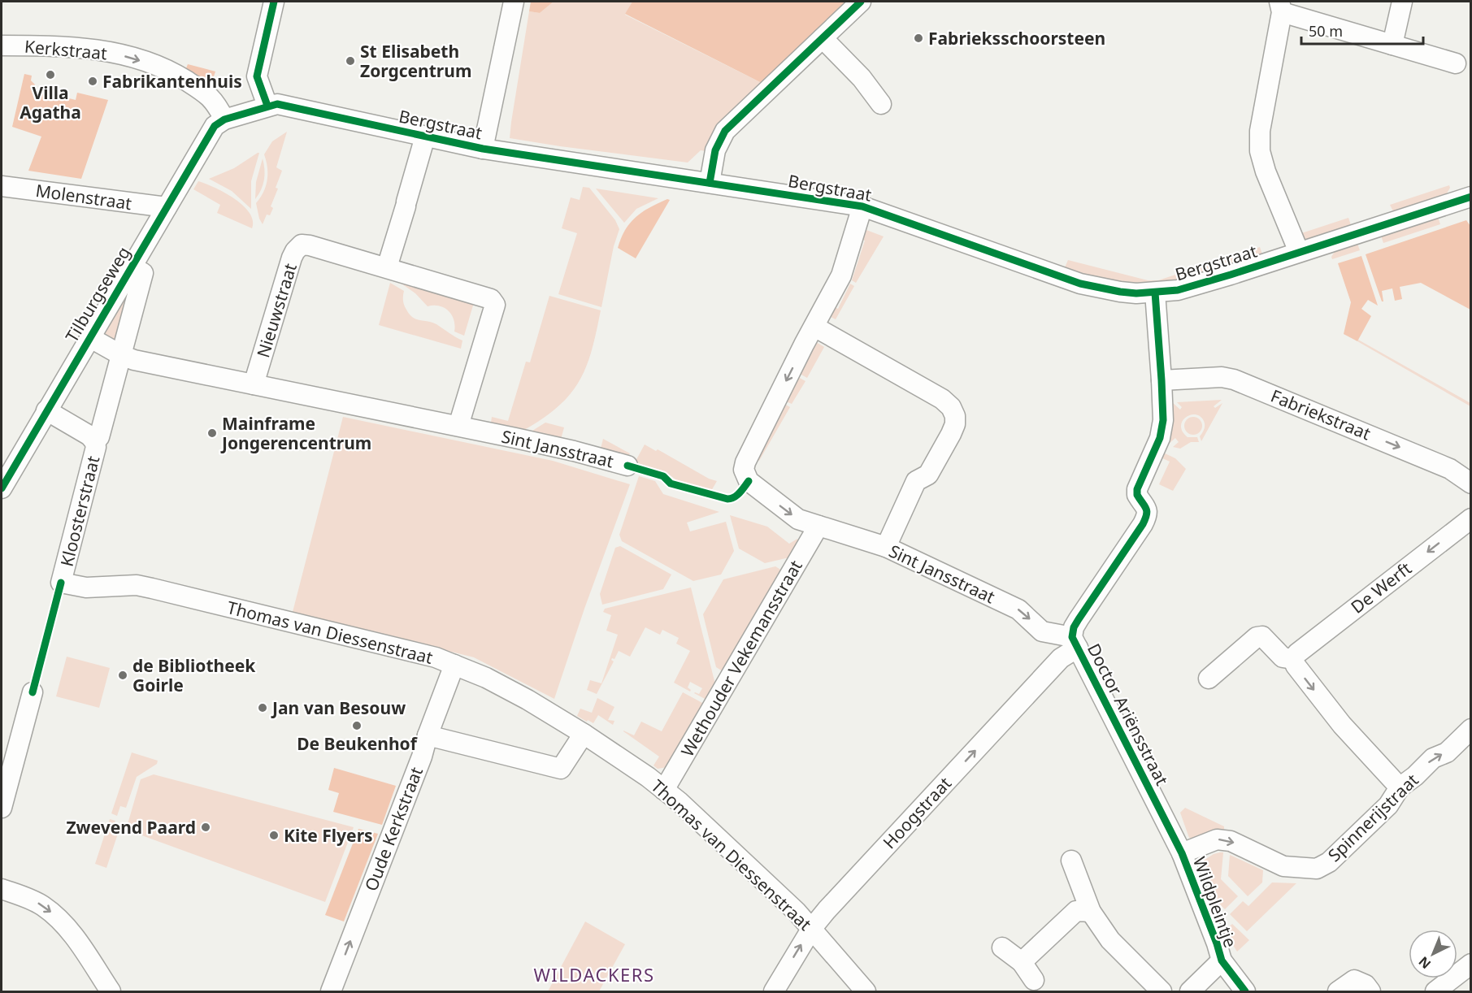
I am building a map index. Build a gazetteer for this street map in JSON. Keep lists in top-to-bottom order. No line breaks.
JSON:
{"streets":{"street":["Kerkstraat","Bergstraat","Molenstraat","Tilburgseweg","Nieuwstraat","Fabriekstraat","Sint Jansstraat","Kloosterstraat","De Werft","Thomas van Diessenstraat","Wethouder Vekemansstraat","Doctor Ariënsstraat","Hoogstraat","Spinnerijstraat","Oude Kerkstraat","Wildpleintje"]},"crossings":[["Kerkstraat","Bergstraat"],["Kerkstraat","Tilburgseweg"],["Bergstraat","Tilburgseweg"],["Bergstraat","Doctor Ariënsstraat"],["Molenstraat","Tilburgseweg"],["Tilburgseweg","Sint Jansstraat"],["Tilburgseweg","Kloosterstraat"],["Nieuwstraat","Sint Jansstraat"],["Fabriekstraat","Doctor Ariënsstraat"],["Sint Jansstraat","Kloosterstraat"],["Sint Jansstraat","Wethouder Vekemansstraat"],["Sint Jansstraat","Doctor Ariënsstraat"],["Sint Jansstraat","Hoogstraat"],["Kloosterstraat","Thomas van Diessenstraat"],["Thomas van Diessenstraat","Wethouder Vekemansstraat"],["Thomas van Diessenstraat","Hoogstraat"],["Thomas van Diessenstraat","Oude Kerkstraat"],["Doctor Ariënsstraat","Hoogstraat"],["Doctor Ariënsstraat","Spinnerijstraat"],["Doctor Ariënsstraat","Wildpleintje"],["Spinnerijstraat","Wildpleintje"]],"one_way":["Kerkstraat","Fabriekstraat","De Werft","Hoogstraat","Spinnerijstraat","Oude Kerkstraat"],"districts":["WILDACKERS"],"places":["Fabrieksschoorsteen","St Elisabeth Zorgcentrum","Villa Agatha","Fabrikantenhuis","Mainframe Jongerencentrum","de Bibliotheek Goirle","Jan van Besouw","De Beukenhof","Zwevend Paard","Kite Flyers"],"scale_bar":"50 m","north":"bottom left"}
